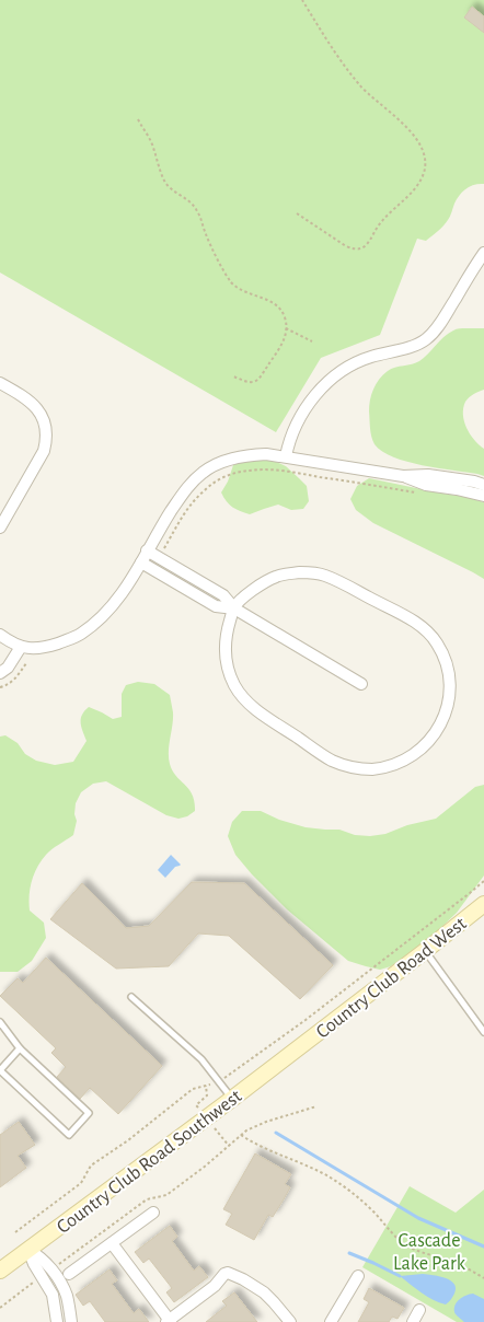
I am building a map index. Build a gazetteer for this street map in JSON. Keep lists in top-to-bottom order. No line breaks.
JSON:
{"streets":{"main road":["Country Club Road West","Country Club Road Southwest"]},"crossings":[["Country Club Road West","Country Club Road Southwest"]],"parks":["Cascade Lake Park"]}
